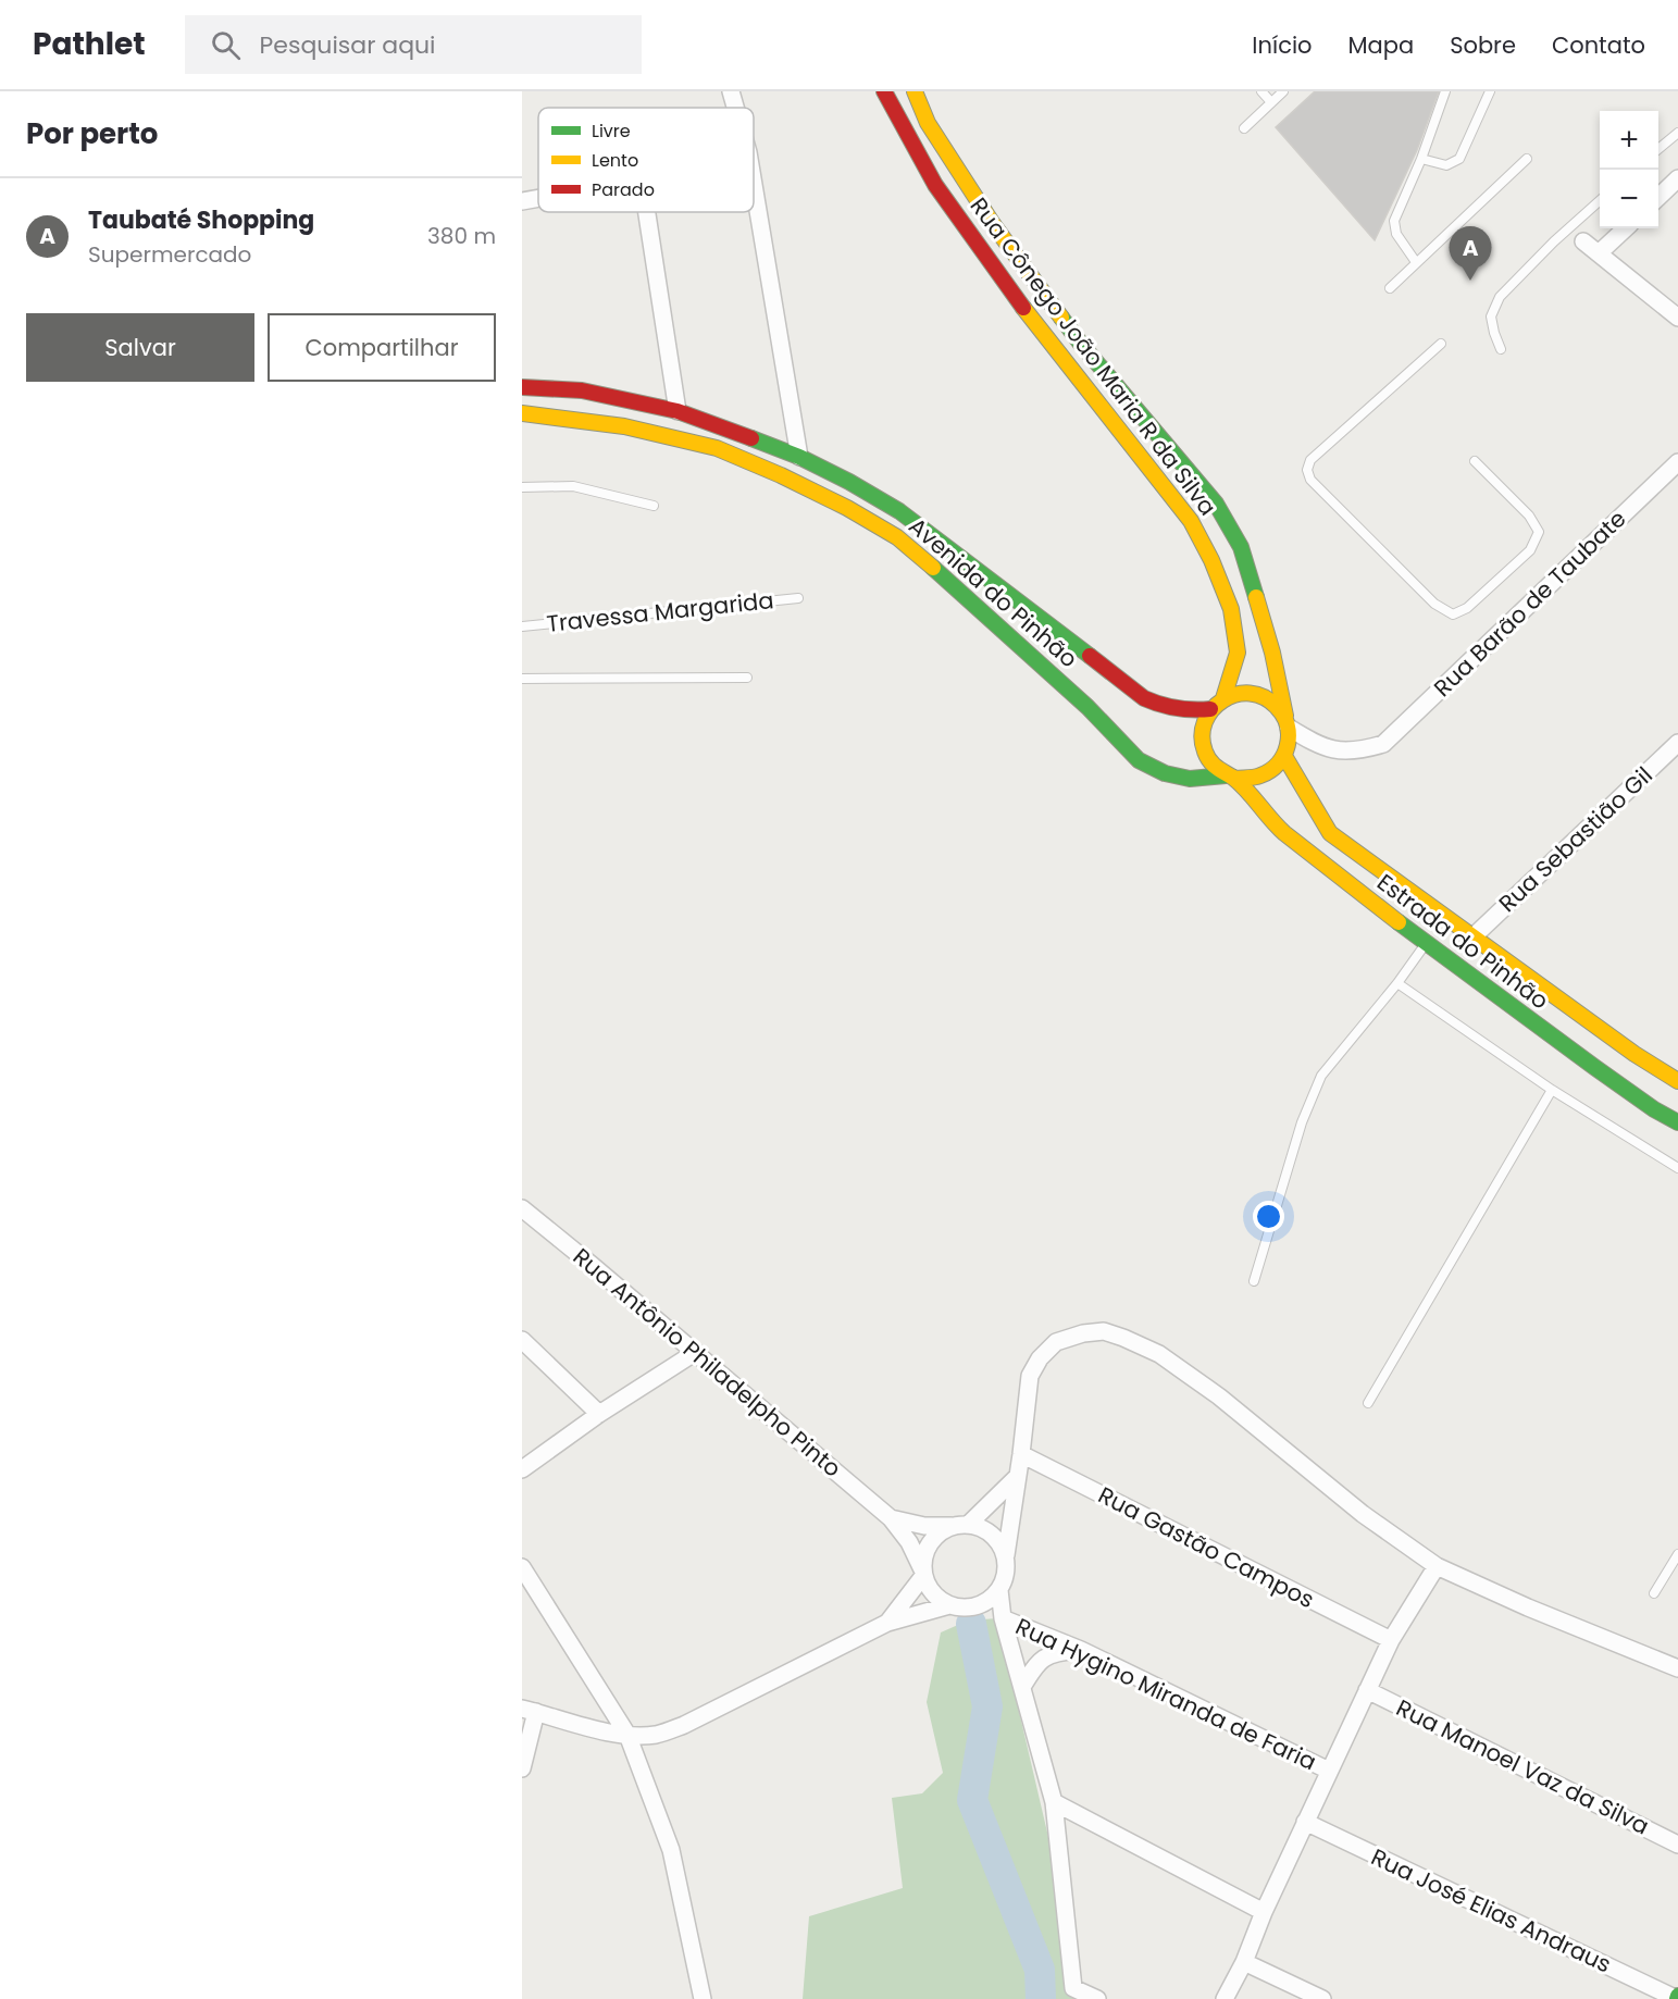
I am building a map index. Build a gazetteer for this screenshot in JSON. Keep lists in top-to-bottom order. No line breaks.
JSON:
{"streets":{"street":["Rua Cônego João Maria R da Silva","Avenida do Pinhão","Rua Barão de Taubate","Rua Sebastião Gil","Estrada do Pinhão","Rua Antônio Philadelpho Pinto","Rua Gastão Campos","Rua Hygino Miranda de Faria","Rua Manoel Vaz da Silva","Rua José Elias Andraus"],"lane":["Travessa Margarida"]},"crossings":[["Rua Cônego João Maria R da Silva","Avenida do Pinhão"],["Rua Cônego João Maria R da Silva","Rua Barão de Taubate"],["Rua Cônego João Maria R da Silva","Estrada do Pinhão"],["Avenida do Pinhão","Rua Barão de Taubate"],["Avenida do Pinhão","Estrada do Pinhão"],["Rua Barão de Taubate","Estrada do Pinhão"],["Rua Sebastião Gil","Estrada do Pinhão"]],"legend":["Livre","Lento","Parado"],"page":{"header":"Pathlet","search":"Pesquisar aqui","nav":["Início","Mapa","Sobre","Contato"],"heading":"Por perto","map_buttons":["+","−"],"list":[{"mark":"A","name":"Taubaté Shopping","note":"Supermercado","value":"380 m"}],"pins":"A","buttons":["Salvar","Compartilhar"]}}
